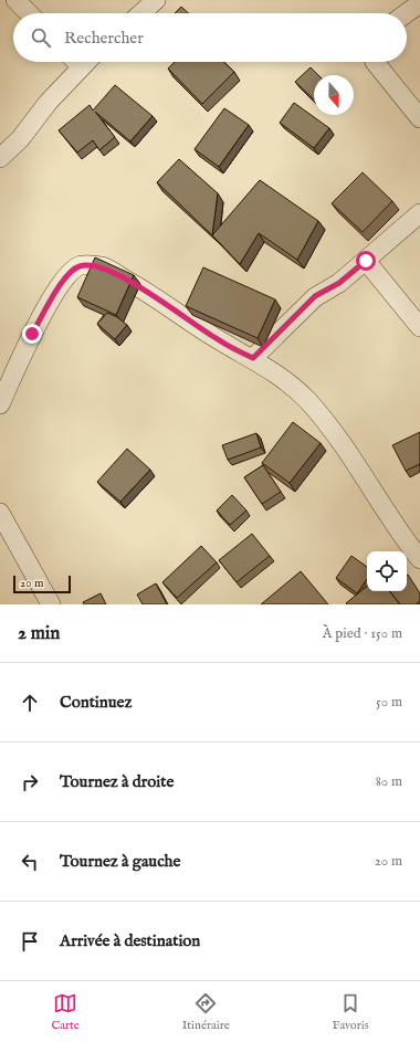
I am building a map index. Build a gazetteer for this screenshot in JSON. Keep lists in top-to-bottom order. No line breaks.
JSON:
{"scale_bar":"20 m","north":"bottom","page":{"search":"Rechercher","scale":"20 m","heading":["2 min","À pied · 150 m"],"list":[["Continuez","50 m"],["Tournez à droite","80 m"],["Tournez à gauche","20 m"],"Arrivée à destination"],"nav":["Carte","Itinéraire","Favoris"]}}
